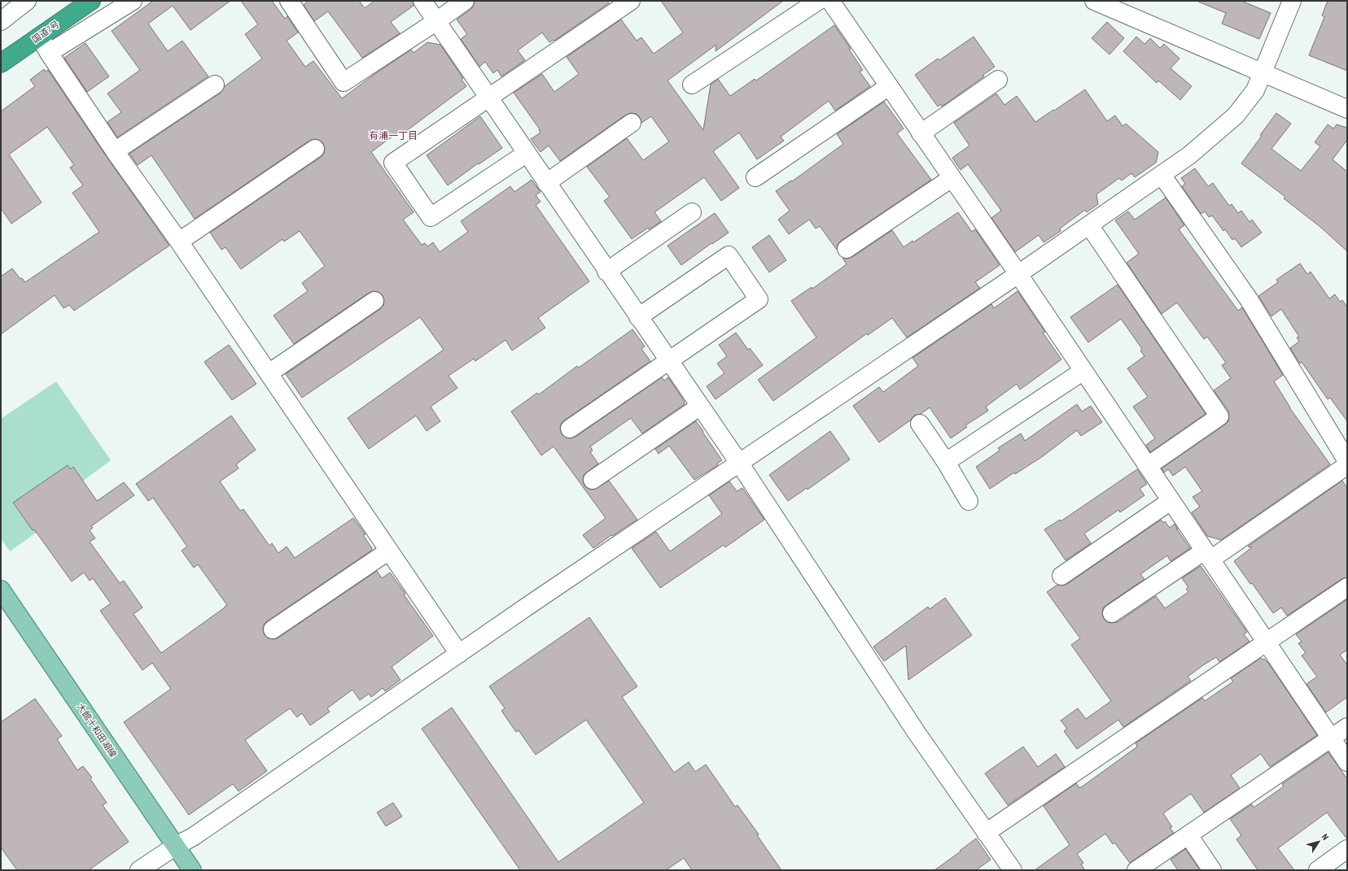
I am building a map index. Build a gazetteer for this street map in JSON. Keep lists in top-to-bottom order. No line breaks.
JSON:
{"streets":{"highway":["国道7号"],"main road":["大館十和田湖線"]},"districts":["有浦一丁目"],"north":"top right"}
